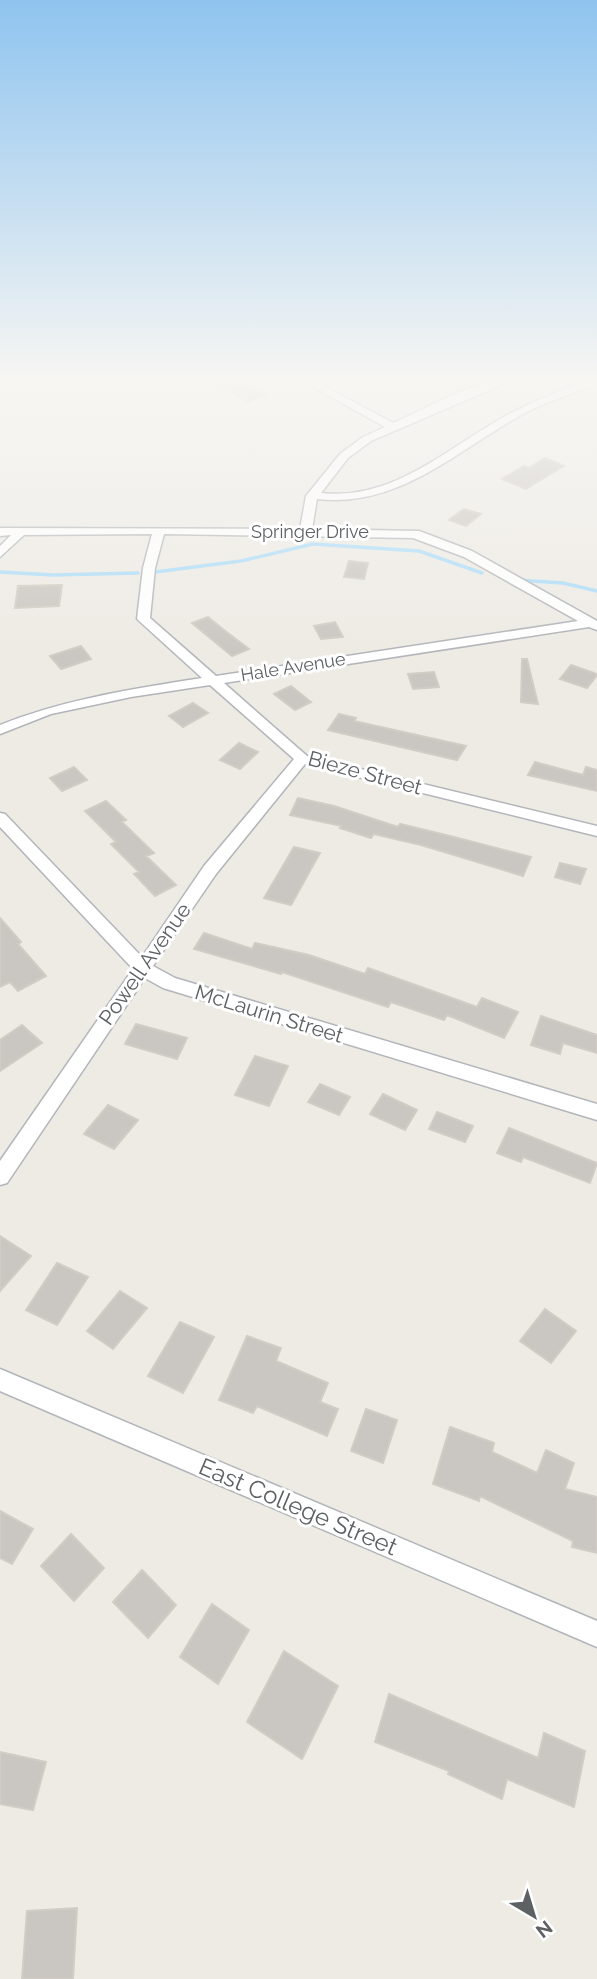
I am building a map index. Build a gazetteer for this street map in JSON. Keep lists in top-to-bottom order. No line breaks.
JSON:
{"streets":{"street":["Springer Drive","Hale Avenue","Bieze Street","Powell Avenue","McLaurin Street","East College Street"]},"crossings":[["Springer Drive","Hale Avenue"],["Springer Drive","Bieze Street"],["Hale Avenue","Bieze Street"],["Bieze Street","Powell Avenue"],["Powell Avenue","McLaurin Street"]],"north":"bottom right"}
